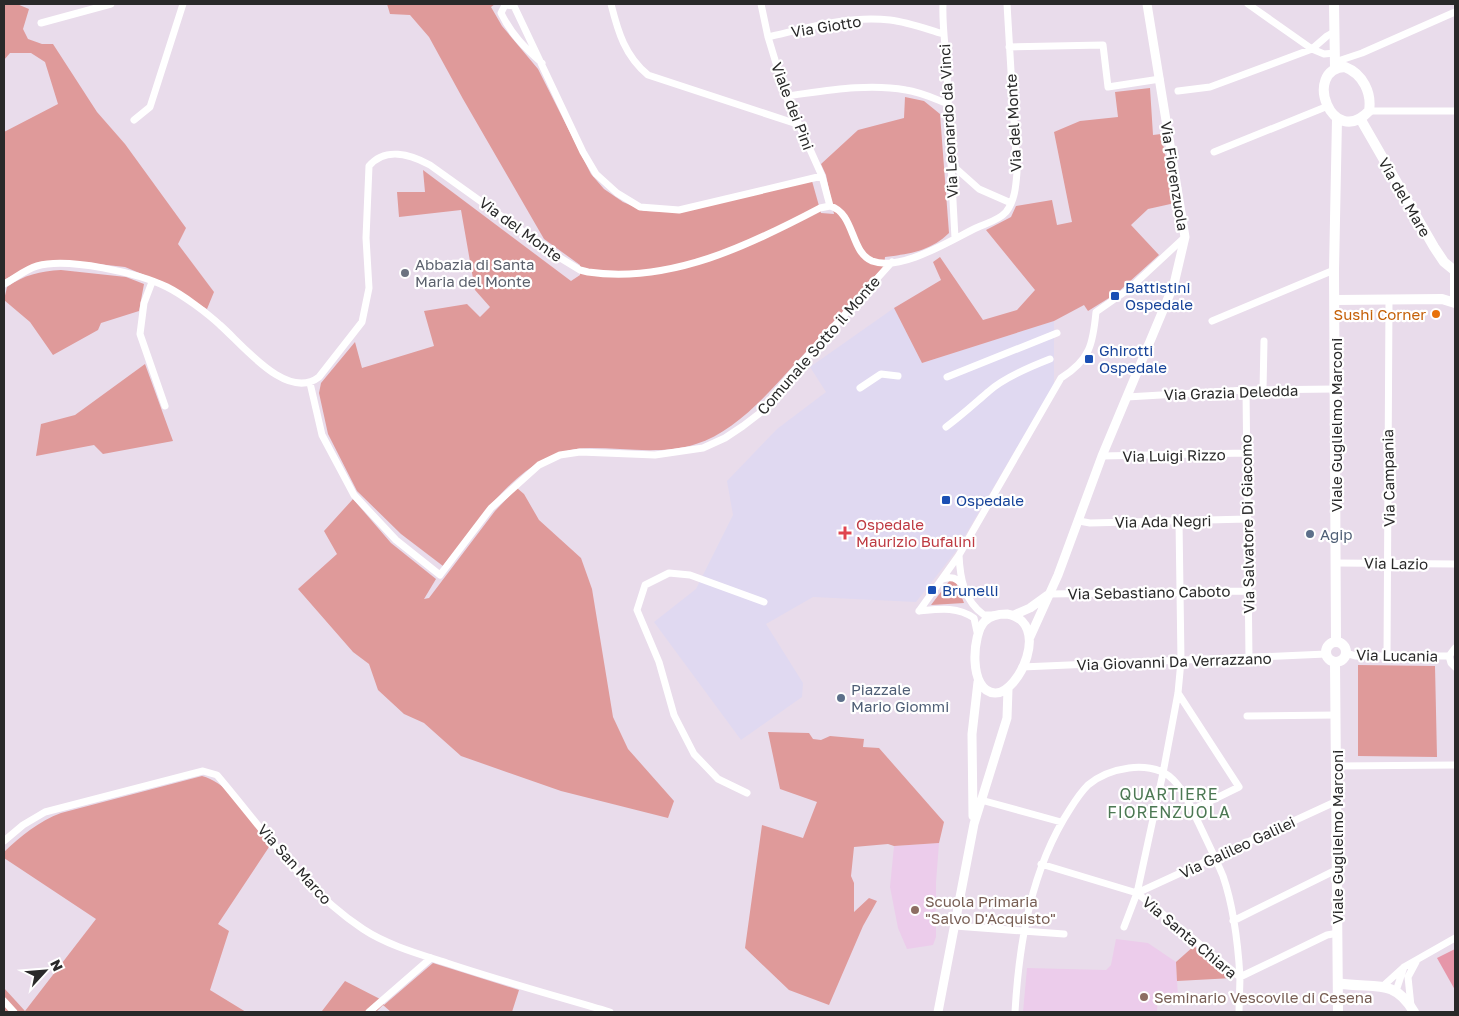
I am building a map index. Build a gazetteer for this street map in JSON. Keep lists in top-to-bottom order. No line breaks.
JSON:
{"streets":{"main road":["Via del Mare","Viale Guglielmo Marconi"],"street":["Via Giotto","Viale dei Pini","Via Leonardo da Vinci","Via del Monte","Via Fiorenzuola","Comunale Sotto il Monte","Via Grazia Deledda","Via Luigi Rizzo","Via Campania","Via Ada Negri","Via Salvatore Di Giacomo","Via Lazio","Via Sebastiano Caboto","Via Lucania","Via Giovanni Da Verrazzano","Via Galileo Galilei","Via San Marco","Via Santa Chiara"]},"crossings":[["Via Giotto","Viale dei Pini"],["Via Giotto","Via Leonardo da Vinci"],["Viale dei Pini","Via del Monte"],["Via del Monte","Comunale Sotto il Monte"],["Via Fiorenzuola","Via Grazia Deledda"],["Via Fiorenzuola","Via Luigi Rizzo"],["Via Fiorenzuola","Via Ada Negri"],["Via Fiorenzuola","Via Sebastiano Caboto"],["Via Fiorenzuola","Via Giovanni Da Verrazzano"],["Via del Mare","Viale Guglielmo Marconi"],["Via Grazia Deledda","Viale Guglielmo Marconi"],["Via Grazia Deledda","Via Salvatore Di Giacomo"],["Viale Guglielmo Marconi","Via Lazio"],["Viale Guglielmo Marconi","Via Lucania"],["Viale Guglielmo Marconi","Via Giovanni Da Verrazzano"],["Viale Guglielmo Marconi","Via Galileo Galilei"],["Via Luigi Rizzo","Via Salvatore Di Giacomo"],["Via Campania","Via Lazio"],["Via Campania","Via Lucania"],["Via Ada Negri","Via Salvatore Di Giacomo"],["Via Salvatore Di Giacomo","Via Sebastiano Caboto"],["Via Salvatore Di Giacomo","Via Giovanni Da Verrazzano"],["Via Lucania","Via Giovanni Da Verrazzano"],["Via Galileo Galilei","Via Santa Chiara"]],"districts":["QUARTIERE FIORENZUOLA"],"places":{"other":["Abbazia di Santa Maria del Monte","Sushi Corner","Agip","Piazzale Mario Giommi","Scuola Primaria \"Salvo D'Acquisto\"","Seminario Vescovile di Cesena"],"transit":["Battistini Ospedale","Ghirotti Ospedale","Ospedale","Brunelli"],"health":["Ospedale Maurizio Bufalini"]},"north":"top right"}
